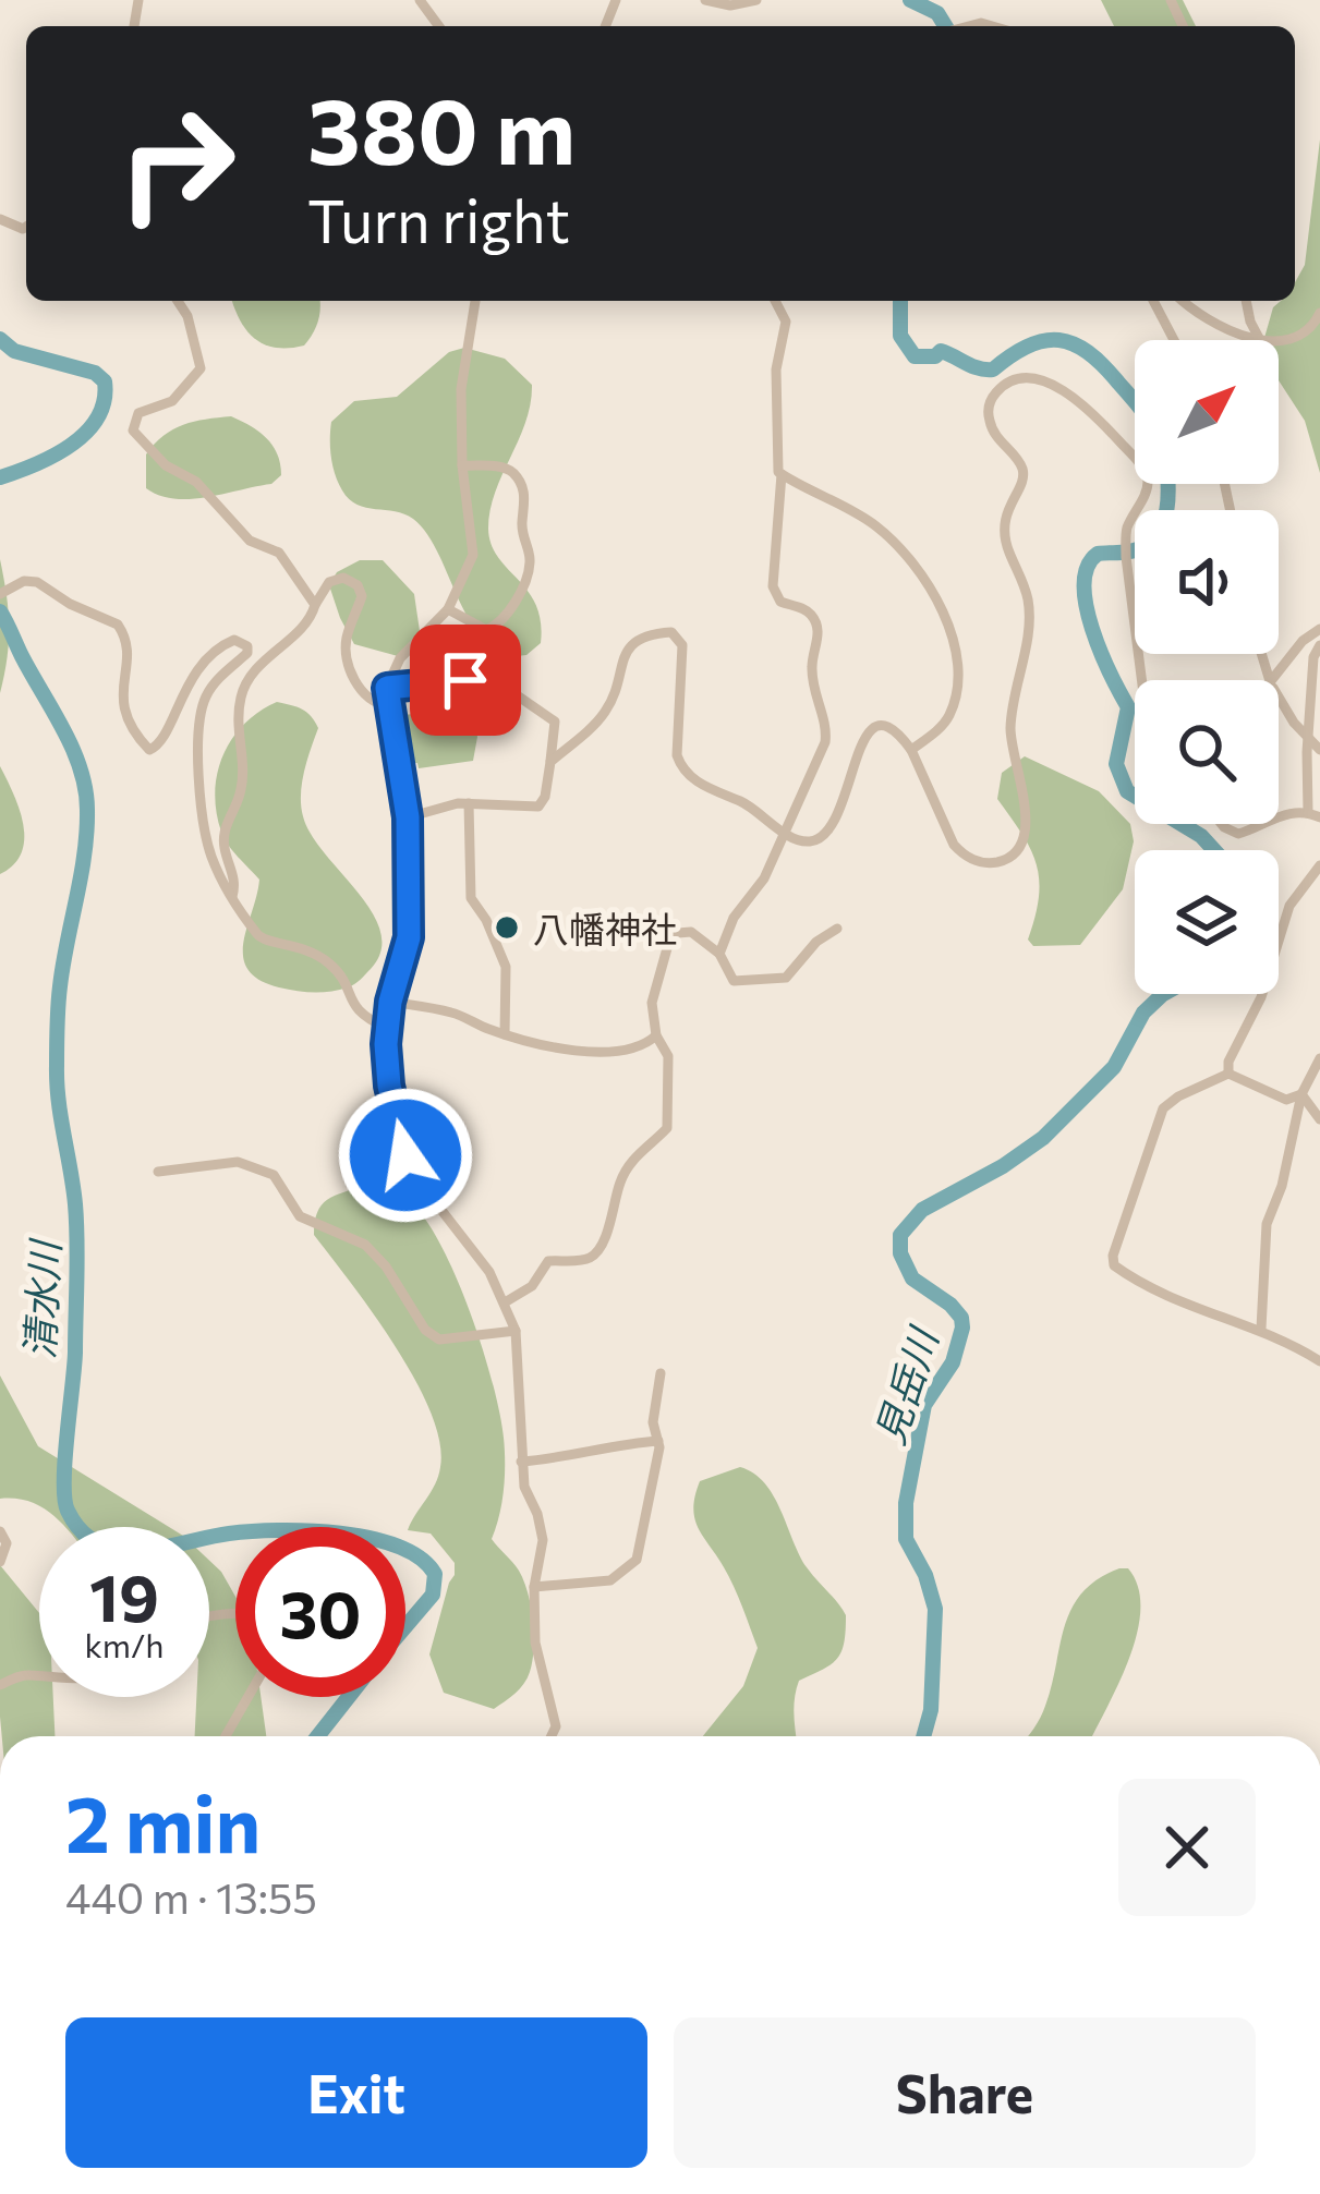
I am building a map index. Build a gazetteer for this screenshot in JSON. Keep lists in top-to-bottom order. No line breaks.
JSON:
{"water":["清水川","見岳川"],"places":["八幡神社"],"north":"top right","page":{"turn":["380 m","Turn right"],"speed":"19 km/h","limit":"30","heading":["2 min","440 m · 13:55"],"buttons":["Exit","Share"]}}
